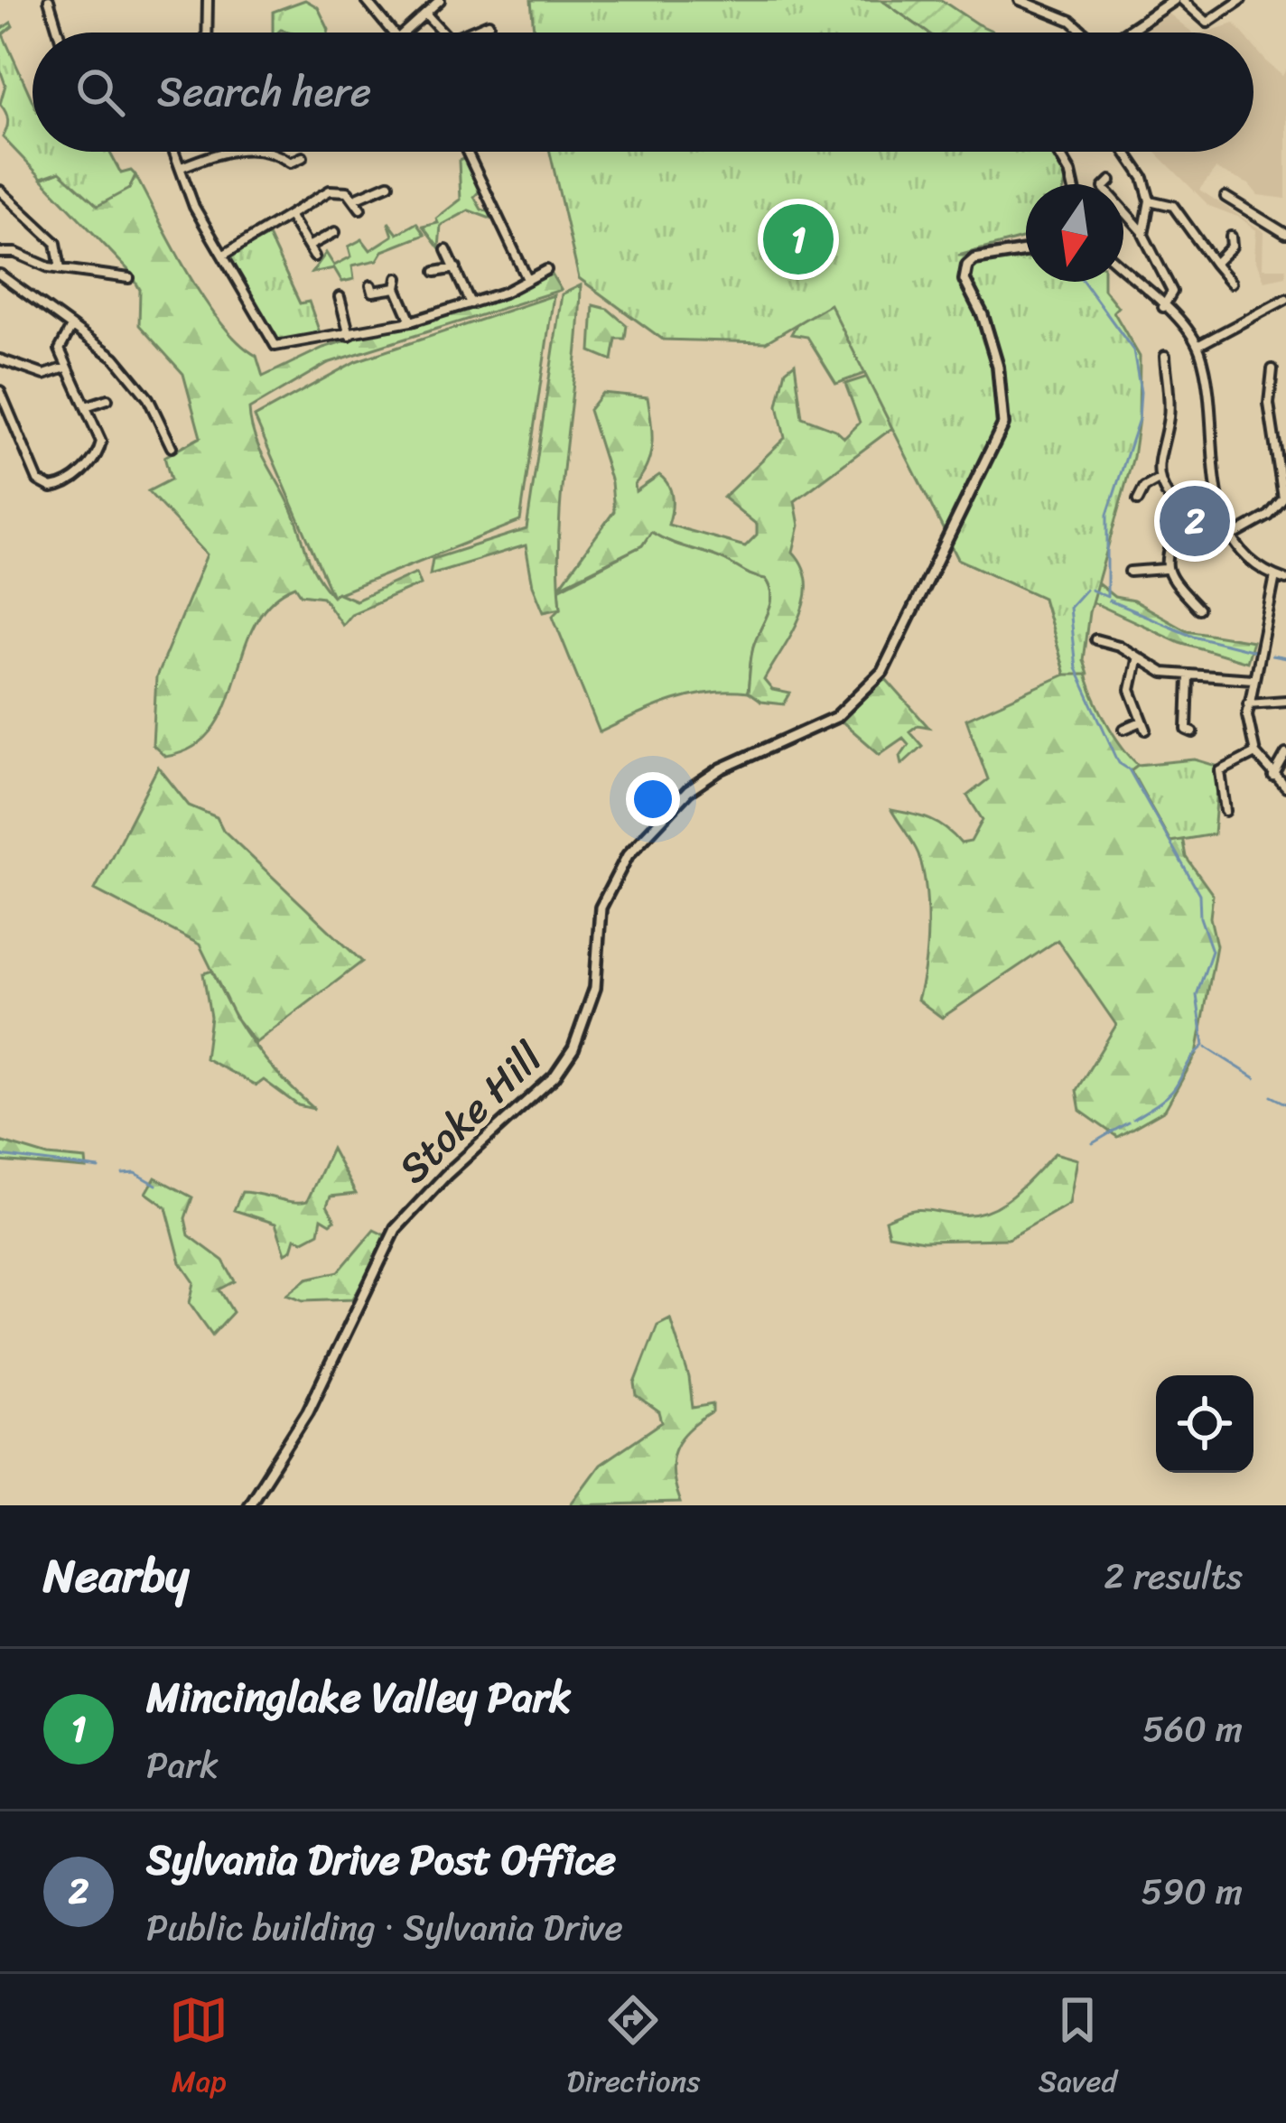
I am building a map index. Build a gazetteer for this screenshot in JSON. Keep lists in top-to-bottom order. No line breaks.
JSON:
{"streets":{"street":["Stoke Hill"]},"north":"bottom","page":{"search":"Search here","pins":["1","2"],"heading":["Nearby","2 results"],"list":[{"mark":"1","name":"Mincinglake Valley Park","note":"Park","value":"560 m"},{"mark":"2","name":"Sylvania Drive Post Office","note":"Public building · Sylvania Drive","value":"590 m"}],"nav":["Map","Directions","Saved"]}}
